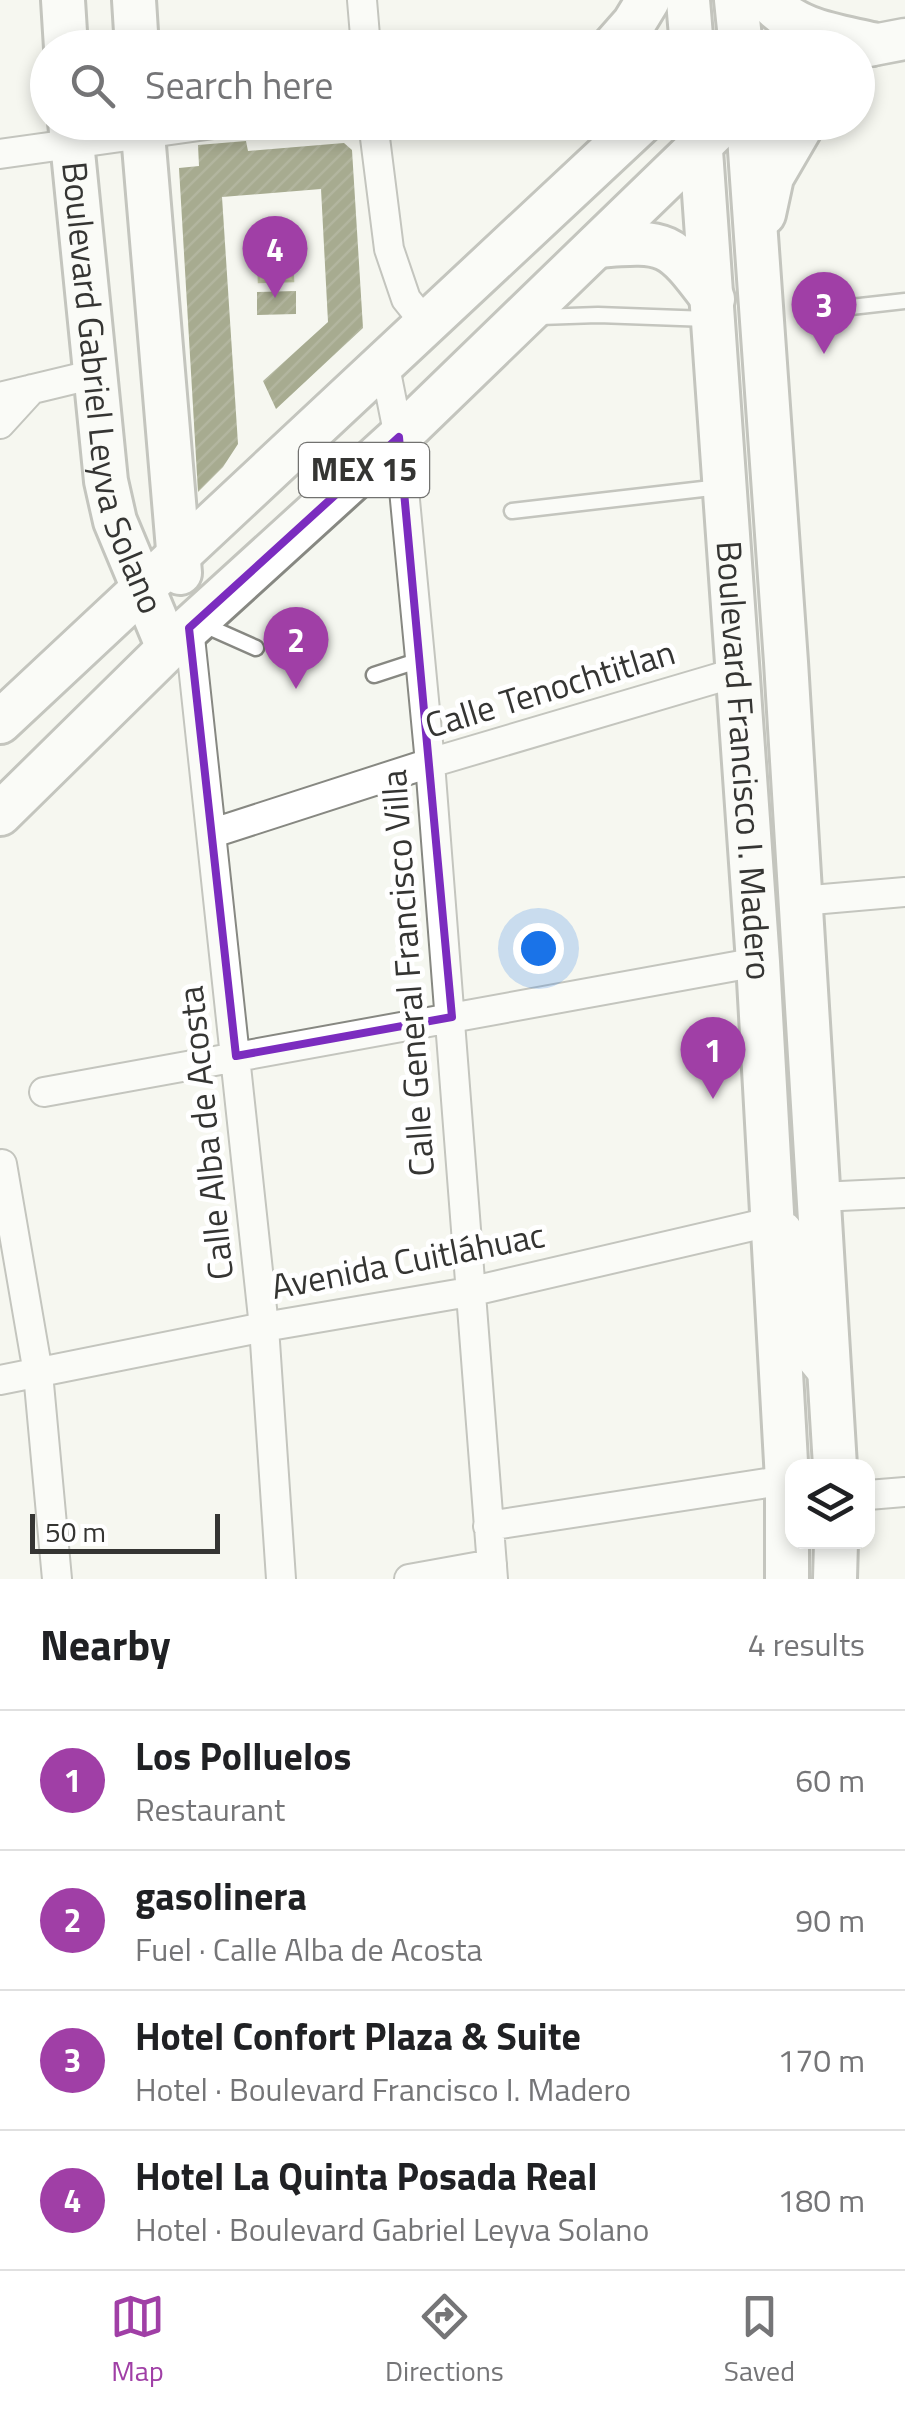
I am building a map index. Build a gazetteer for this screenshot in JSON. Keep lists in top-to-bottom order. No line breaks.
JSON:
{"streets":{"main road":["Boulevard Gabriel Leyva Solano","MEX 15","Boulevard Francisco I. Madero"],"street":["Calle Tenochtitlan","Calle General Francisco Villa","Calle Alba de Acosta","Avenida Cuitláhuac"]},"crossings":[["Boulevard Gabriel Leyva Solano","MEX 15"],["Boulevard Gabriel Leyva Solano","Calle Alba de Acosta"],["MEX 15","Calle General Francisco Villa"],["MEX 15","Calle Alba de Acosta"],["Calle Tenochtitlan","Boulevard Francisco I. Madero"],["Calle Tenochtitlan","Calle General Francisco Villa"],["Calle Tenochtitlan","Calle Alba de Acosta"],["Boulevard Francisco I. Madero","Avenida Cuitláhuac"],["Calle General Francisco Villa","Avenida Cuitláhuac"],["Calle Alba de Acosta","Avenida Cuitláhuac"]],"scale_bar":"50 m","page":{"search":"Search here","pins":["4","3","2","1"],"scale":"50 m","heading":["Nearby","4 results"],"list":[{"mark":"1","name":"Los Polluelos","note":"Restaurant","value":"60 m"},{"mark":"2","name":"gasolinera","note":"Fuel · Calle Alba de Acosta","value":"90 m"},{"mark":"3","name":"Hotel Confort Plaza & Suite","note":"Hotel · Boulevard Francisco I. Madero","value":"170 m"},{"mark":"4","name":"Hotel La Quinta Posada Real","note":"Hotel · Boulevard Gabriel Leyva Solano","value":"180 m"}],"nav":["Map","Directions","Saved"]}}
